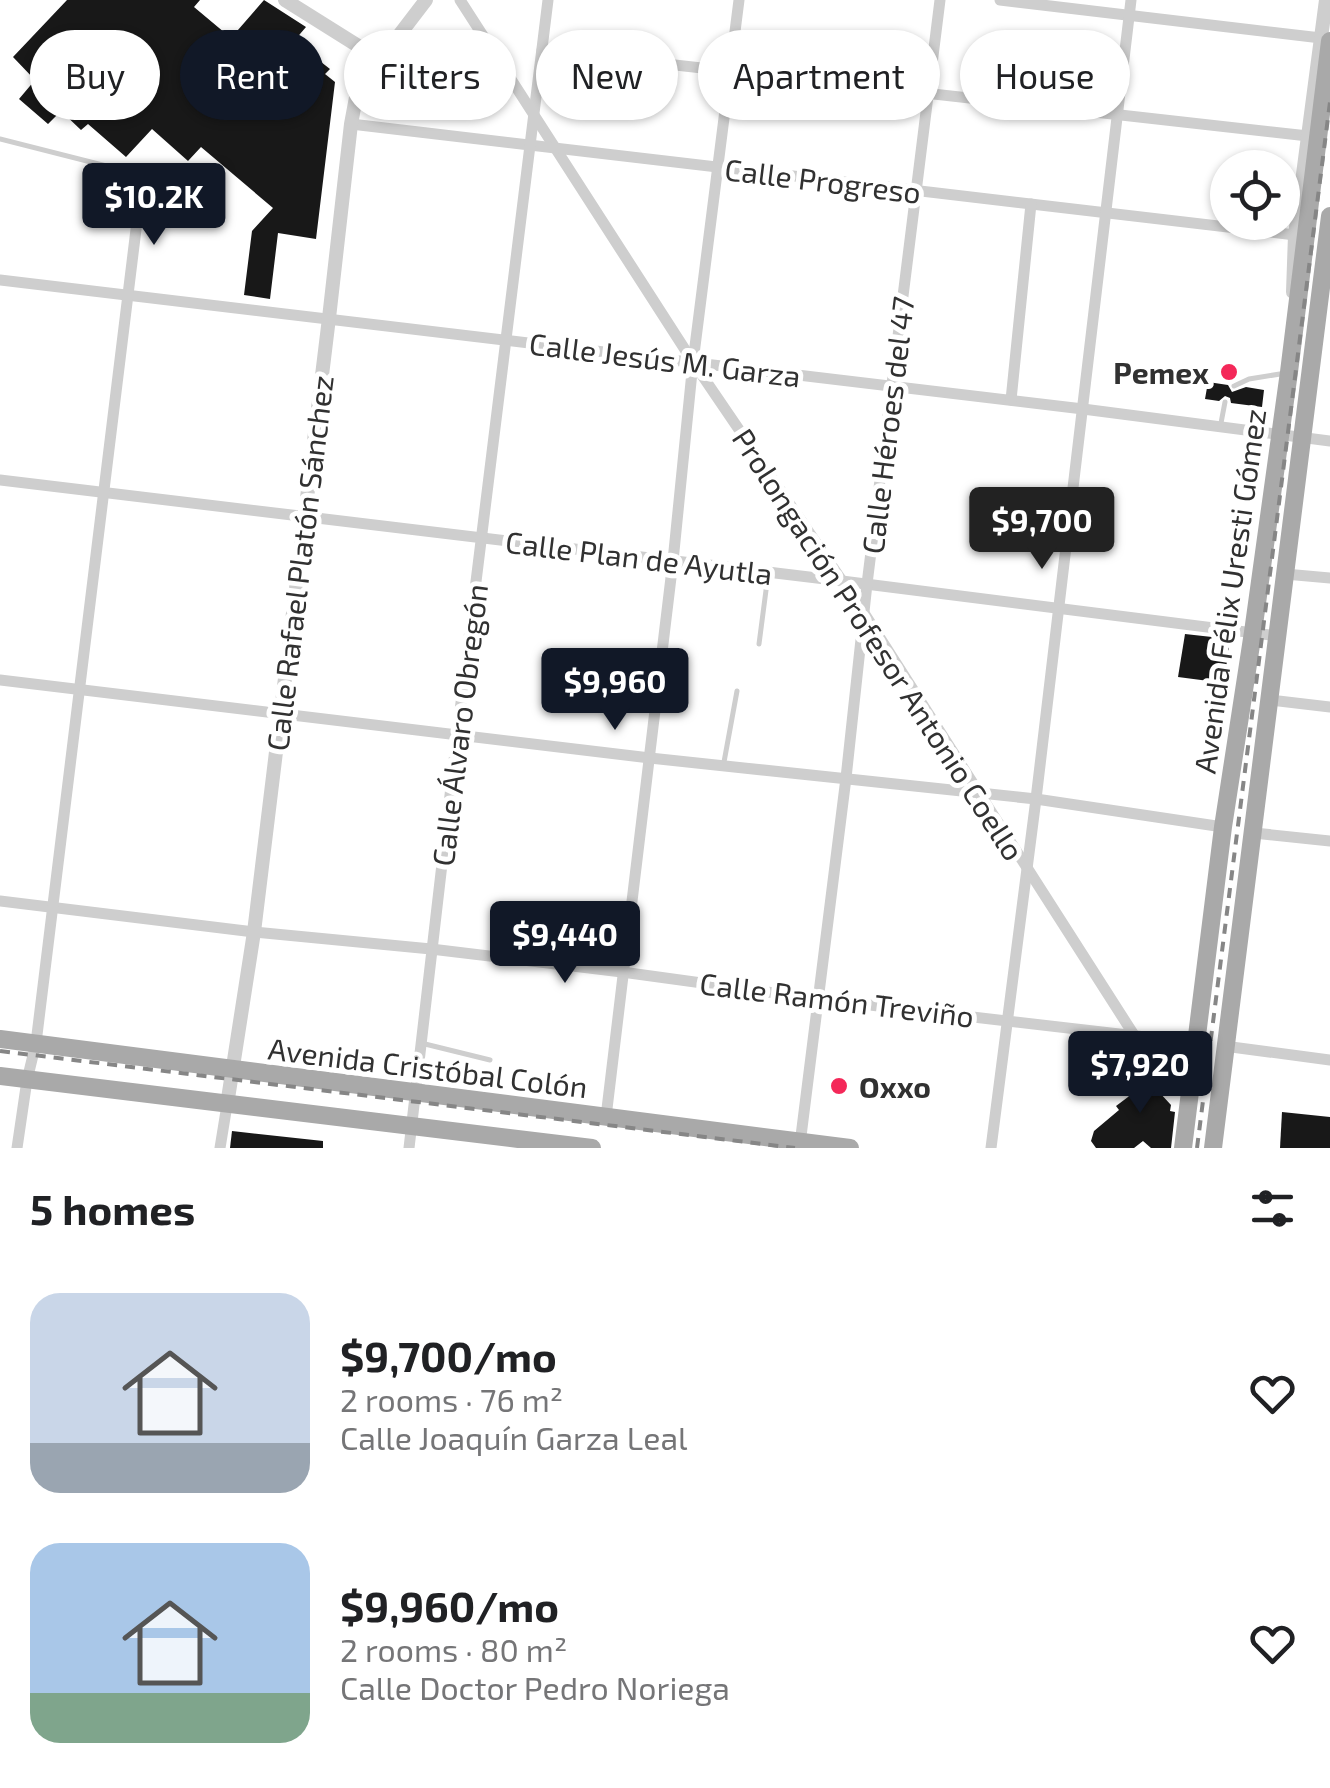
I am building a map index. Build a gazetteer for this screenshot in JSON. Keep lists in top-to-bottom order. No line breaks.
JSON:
{"streets":{"main road":["Avenida Félix Uresti Gómez","Avenida Cristóbal Colón"],"street":["Calle Progreso","Calle Jesús M. Garza","Calle Héroes del 47","Calle Plan de Ayutla","Calle Rafael Platón Sánchez","Prolongación Profesor Antonio Coello","Calle Álvaro Obregón","Calle Ramón Treviño"]},"crossings":[["Calle Progreso","Calle Héroes del 47"],["Calle Progreso","Calle Rafael Platón Sánchez"],["Calle Progreso","Prolongación Profesor Antonio Coello"],["Calle Progreso","Calle Álvaro Obregón"],["Calle Jesús M. Garza","Calle Héroes del 47"],["Calle Jesús M. Garza","Calle Rafael Platón Sánchez"],["Calle Jesús M. Garza","Avenida Félix Uresti Gómez"],["Calle Jesús M. Garza","Prolongación Profesor Antonio Coello"],["Calle Jesús M. Garza","Calle Álvaro Obregón"],["Calle Héroes del 47","Calle Plan de Ayutla"],["Calle Héroes del 47","Prolongación Profesor Antonio Coello"],["Calle Héroes del 47","Calle Ramón Treviño"],["Calle Héroes del 47","Avenida Cristóbal Colón"],["Calle Plan de Ayutla","Calle Rafael Platón Sánchez"],["Calle Plan de Ayutla","Avenida Félix Uresti Gómez"],["Calle Plan de Ayutla","Prolongación Profesor Antonio Coello"],["Calle Plan de Ayutla","Calle Álvaro Obregón"],["Calle Rafael Platón Sánchez","Calle Ramón Treviño"],["Calle Rafael Platón Sánchez","Avenida Cristóbal Colón"],["Avenida Félix Uresti Gómez","Calle Ramón Treviño"],["Prolongación Profesor Antonio Coello","Calle Álvaro Obregón"],["Prolongación Profesor Antonio Coello","Calle Ramón Treviño"],["Calle Álvaro Obregón","Calle Ramón Treviño"],["Calle Álvaro Obregón","Avenida Cristóbal Colón"]],"places":["Pemex","Oxxo"],"page":{"chip":["Buy","Rent","Filters","New","Apartment","House"],"price":["$10.2K","$9,700","$9,960","$9,440","$7,920"],"heading":"5 homes","list":[{"name":"$9,700/mo","note":"2 rooms · 76 m² · Calle Joaquín Garza Leal"},{"name":"$9,960/mo","note":"2 rooms · 80 m² · Calle Doctor Pedro Noriega"}]}}
